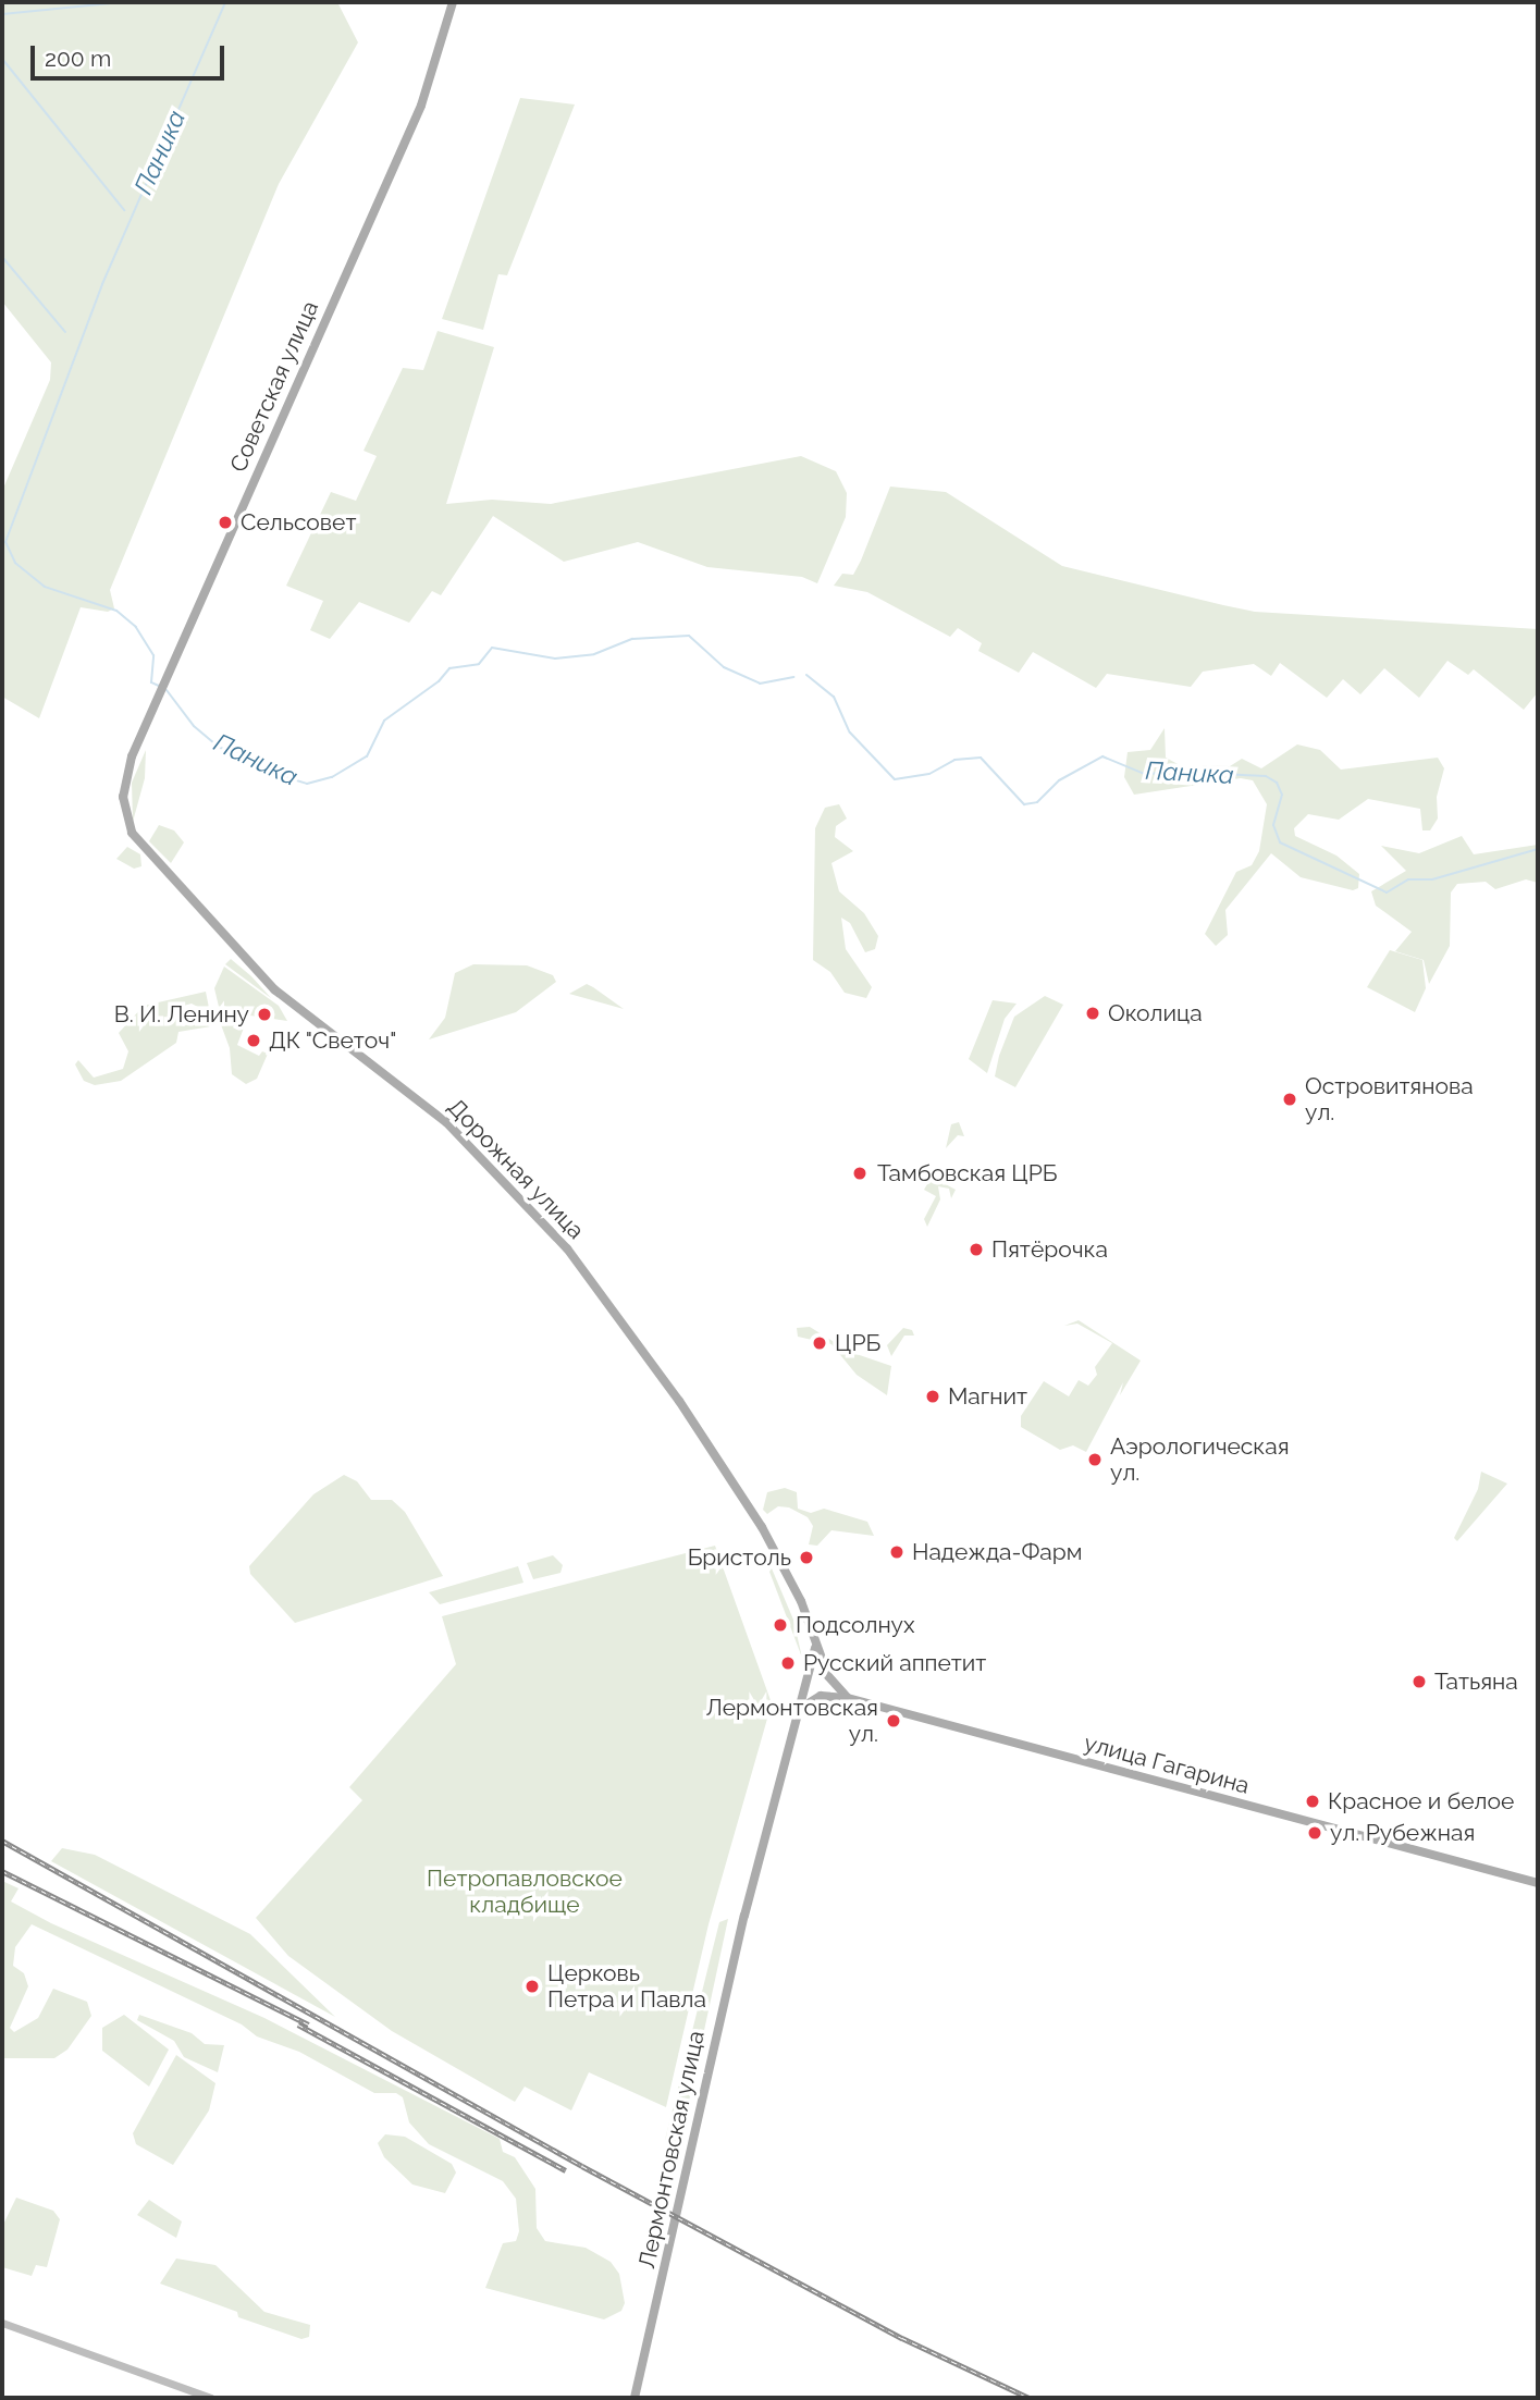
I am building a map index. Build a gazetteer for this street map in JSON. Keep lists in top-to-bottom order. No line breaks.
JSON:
{"streets":{"main road":["Советская улица","Дорожная улица","улица Гагарина","Лермонтовская улица"]},"crossings":[["Советская улица","Дорожная улица"],["Дорожная улица","Лермонтовская улица"]],"water":["Паника"],"parks":["Петропавловское кладбище"],"places":["Сельсовет","Околица","В. И. Ленину","ДК \"Светоч\"","Островитянова ул.","Тамбовская ЦРБ","Пятёрочка","ЦРБ","Магнит","Аэрологическая ул.","Надежда-Фарм","Бристоль","Подсолнух","Русский аппетит","Татьяна","Лермонтовская ул.","Красное и белое","ул. Рубежная","Церковь Петра и Павла"],"scale_bar":"200 m"}
